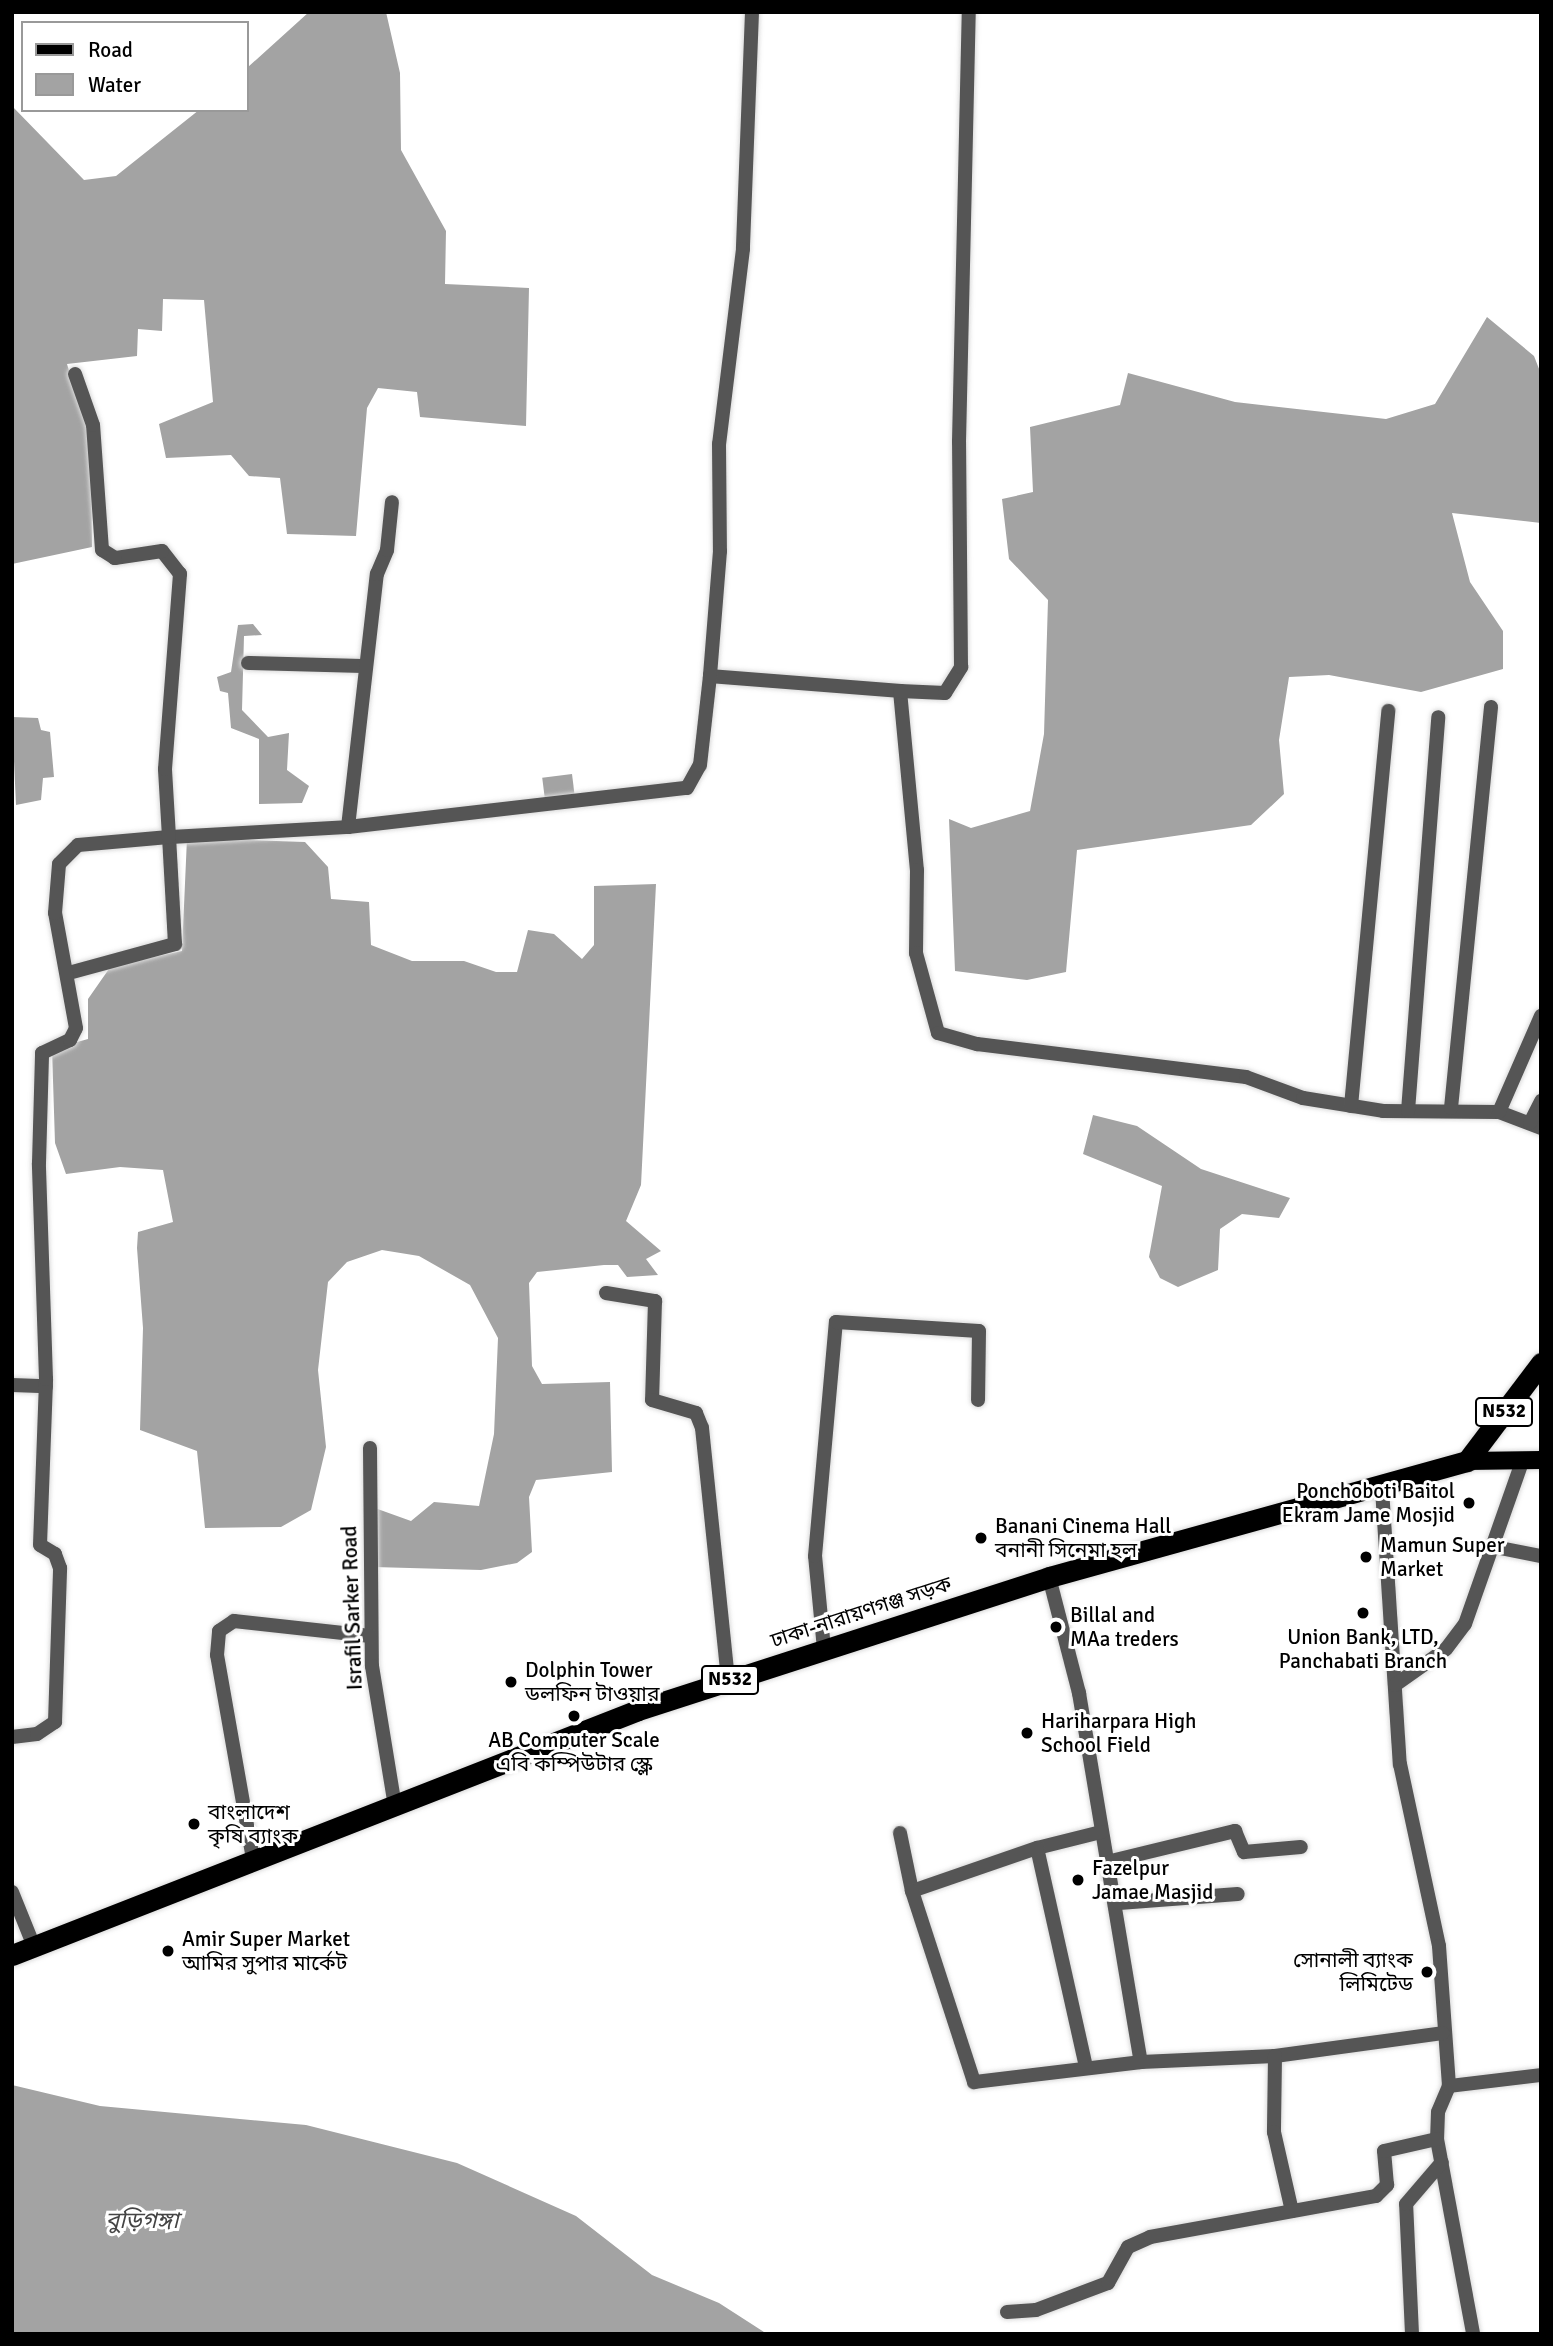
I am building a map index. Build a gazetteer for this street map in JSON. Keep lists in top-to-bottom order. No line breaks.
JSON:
{"streets":{"highway":["N532","ঢাকা-নারায়ণগঞ্জ সড়ক"],"street":["Israfil Sarker Road"]},"crossings":[["N532","ঢাকা-নারায়ণগঞ্জ সড়ক"],["Israfil Sarker Road","ঢাকা-নারায়ণগঞ্জ সড়ক"]],"water":["বুড়িগঙ্গা"],"places":["Ponchoboti Baitol Ekram Jame Mosjid","Banani Cinema Hall বনানী সিনেমা হল","Mamun Super Market","Union Bank, LTD, Panchabati Branch","Billal and MAa treders","Dolphin Tower ডলফিন টাওয়ার","AB Computer Scale এবি কম্পিউটার স্কেল","Hariharpara High School Field","বাংলাদেশ কৃষি ব্যাংক","Fazelpur Jamae Masjid","Amir Super Market আমির সুপার মার্কেট","সোনালী ব্যাংক লিমিটেড"],"legend":["Road","Water"]}
